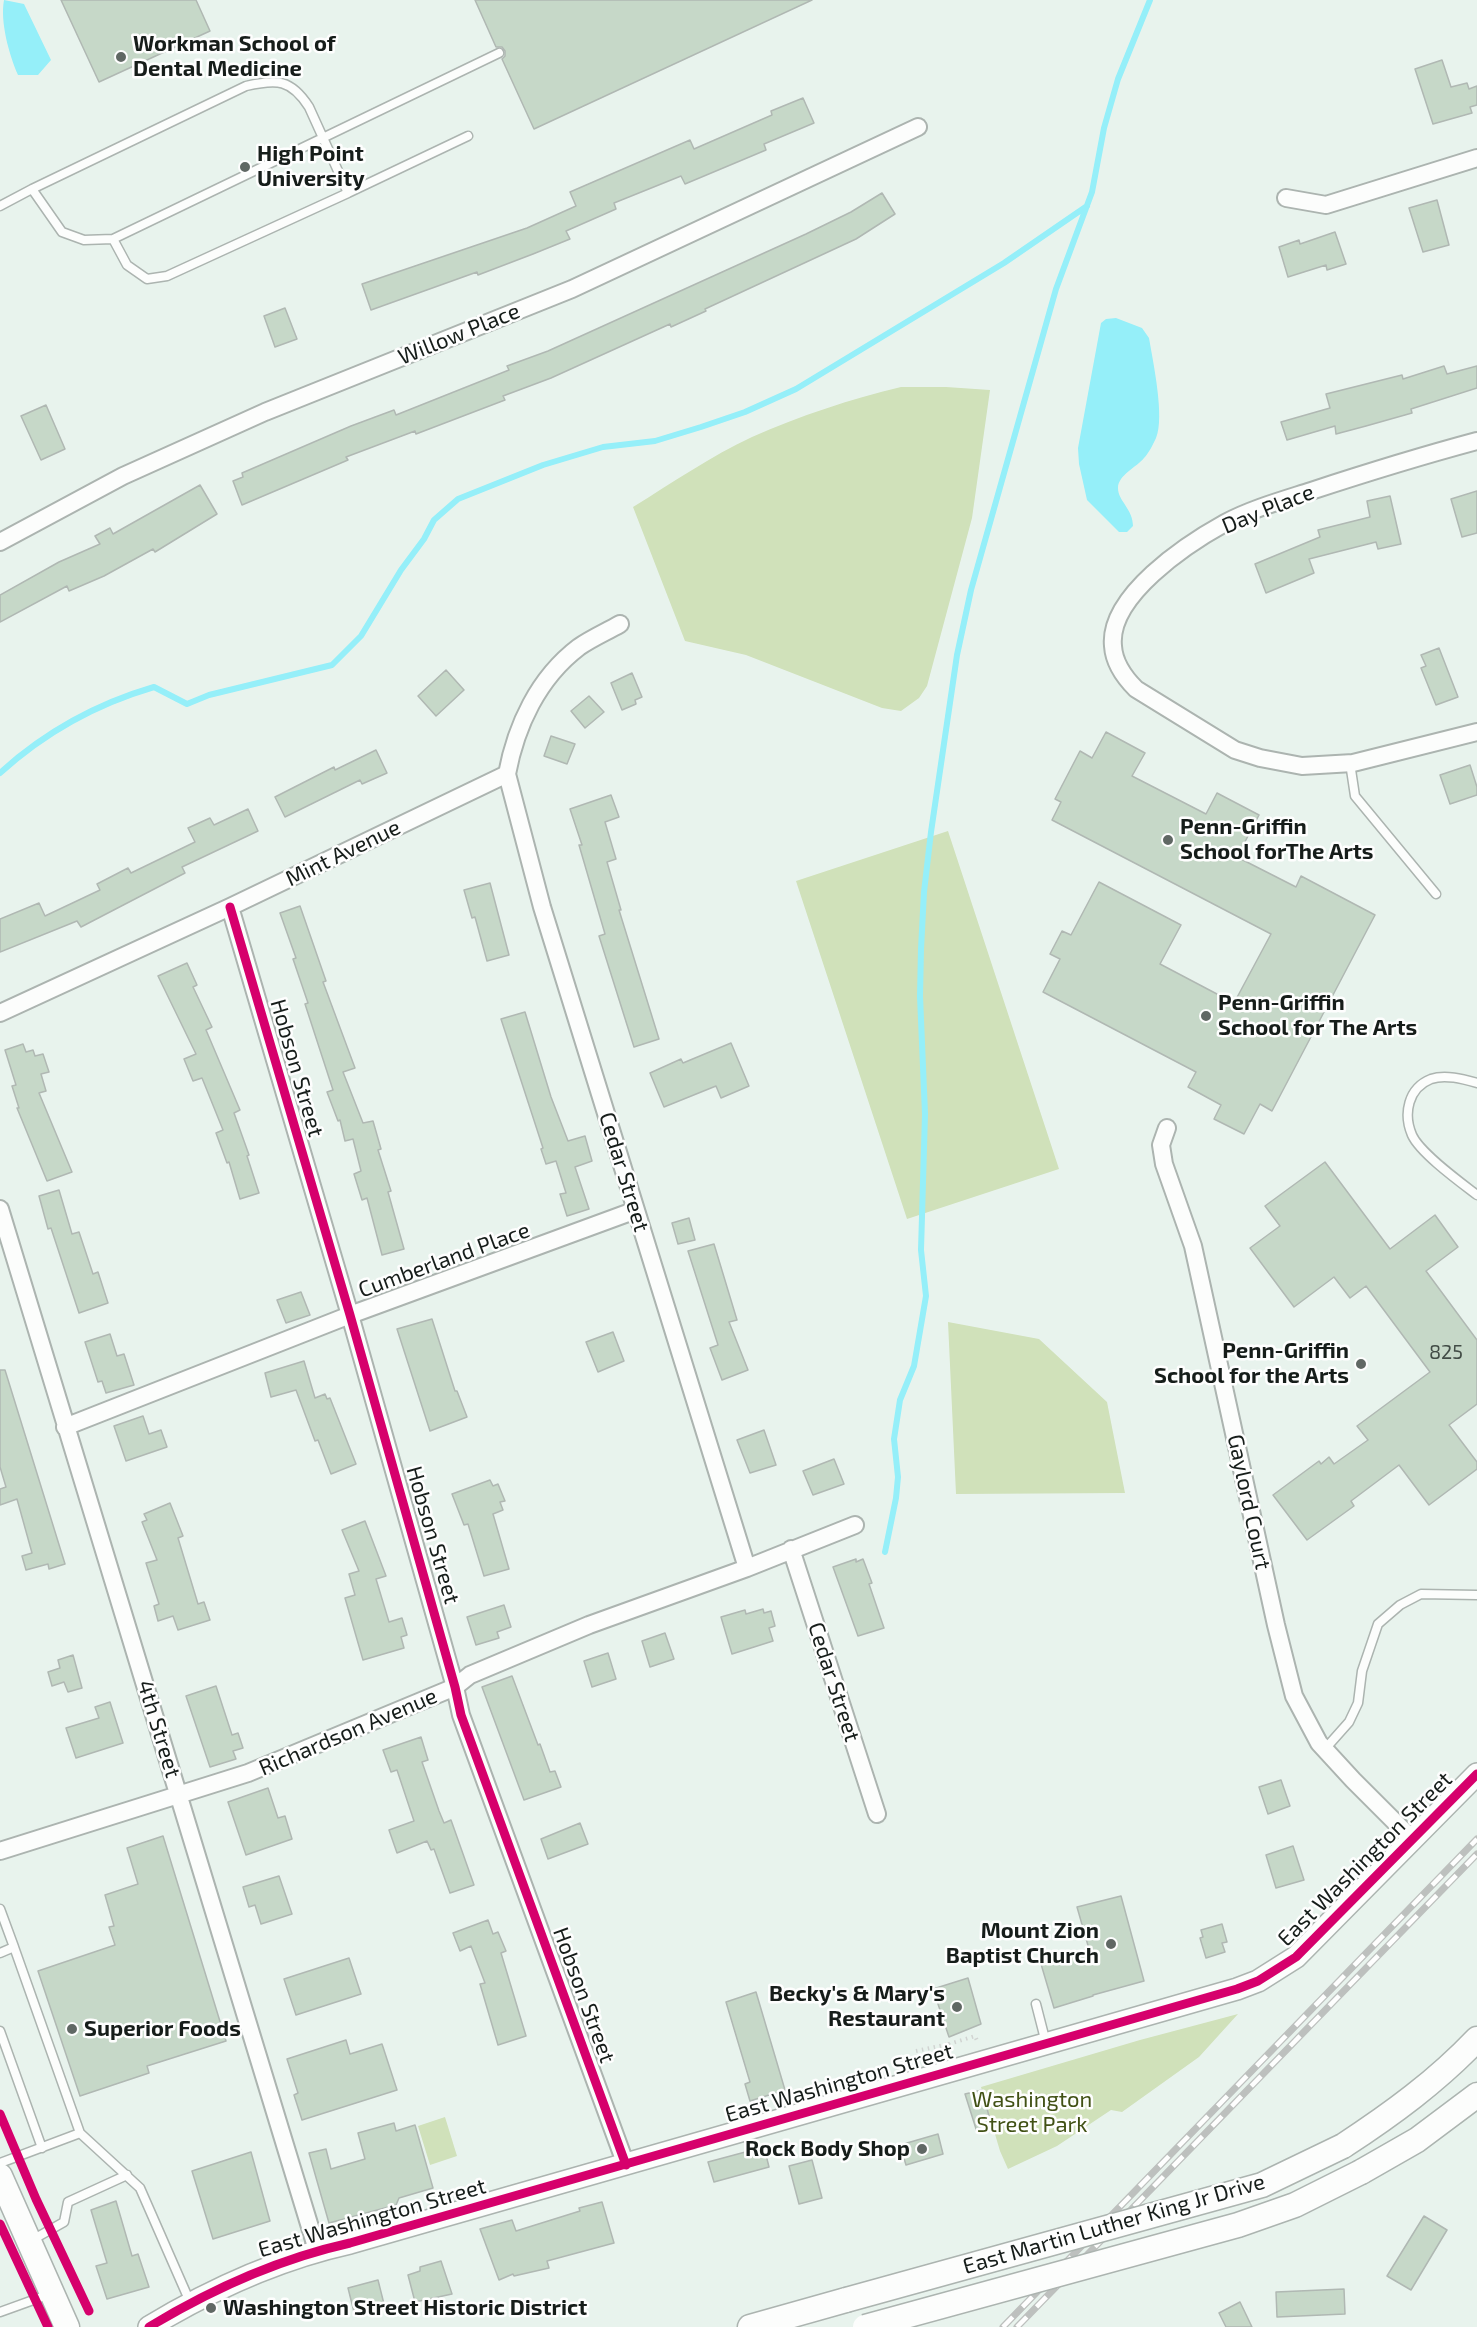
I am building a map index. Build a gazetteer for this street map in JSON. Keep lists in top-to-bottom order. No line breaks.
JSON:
{"streets":{"main road":["East Martin Luther King Jr Drive"],"street":["Willow Place","Day Place","Mint Avenue","Hobson Street","Cedar Street","Cumberland Place","Gaylord Court","4th Street","Richardson Avenue","East Washington Street"]},"crossings":[["Mint Avenue","Hobson Street"],["Mint Avenue","Cedar Street"],["Hobson Street","Cumberland Place"],["Hobson Street","Richardson Avenue"],["Hobson Street","East Washington Street"],["Cedar Street","Cumberland Place"],["Cedar Street","Richardson Avenue"],["Cumberland Place","4th Street"],["Gaylord Court","East Washington Street"],["4th Street","Richardson Avenue"],["4th Street","East Washington Street"]],"parks":["Washington Street Park"],"places":["Workman School of Dental Medicine","High Point University","Penn-Griffin School forThe Arts","Penn-Griffin School for The Arts","Penn-Griffin School for the Arts","Mount Zion Baptist Church","Becky's & Mary's Restaurant","Superior Foods","Rock Body Shop","Washington Street Historic District"],"house_numbers":["825"]}
